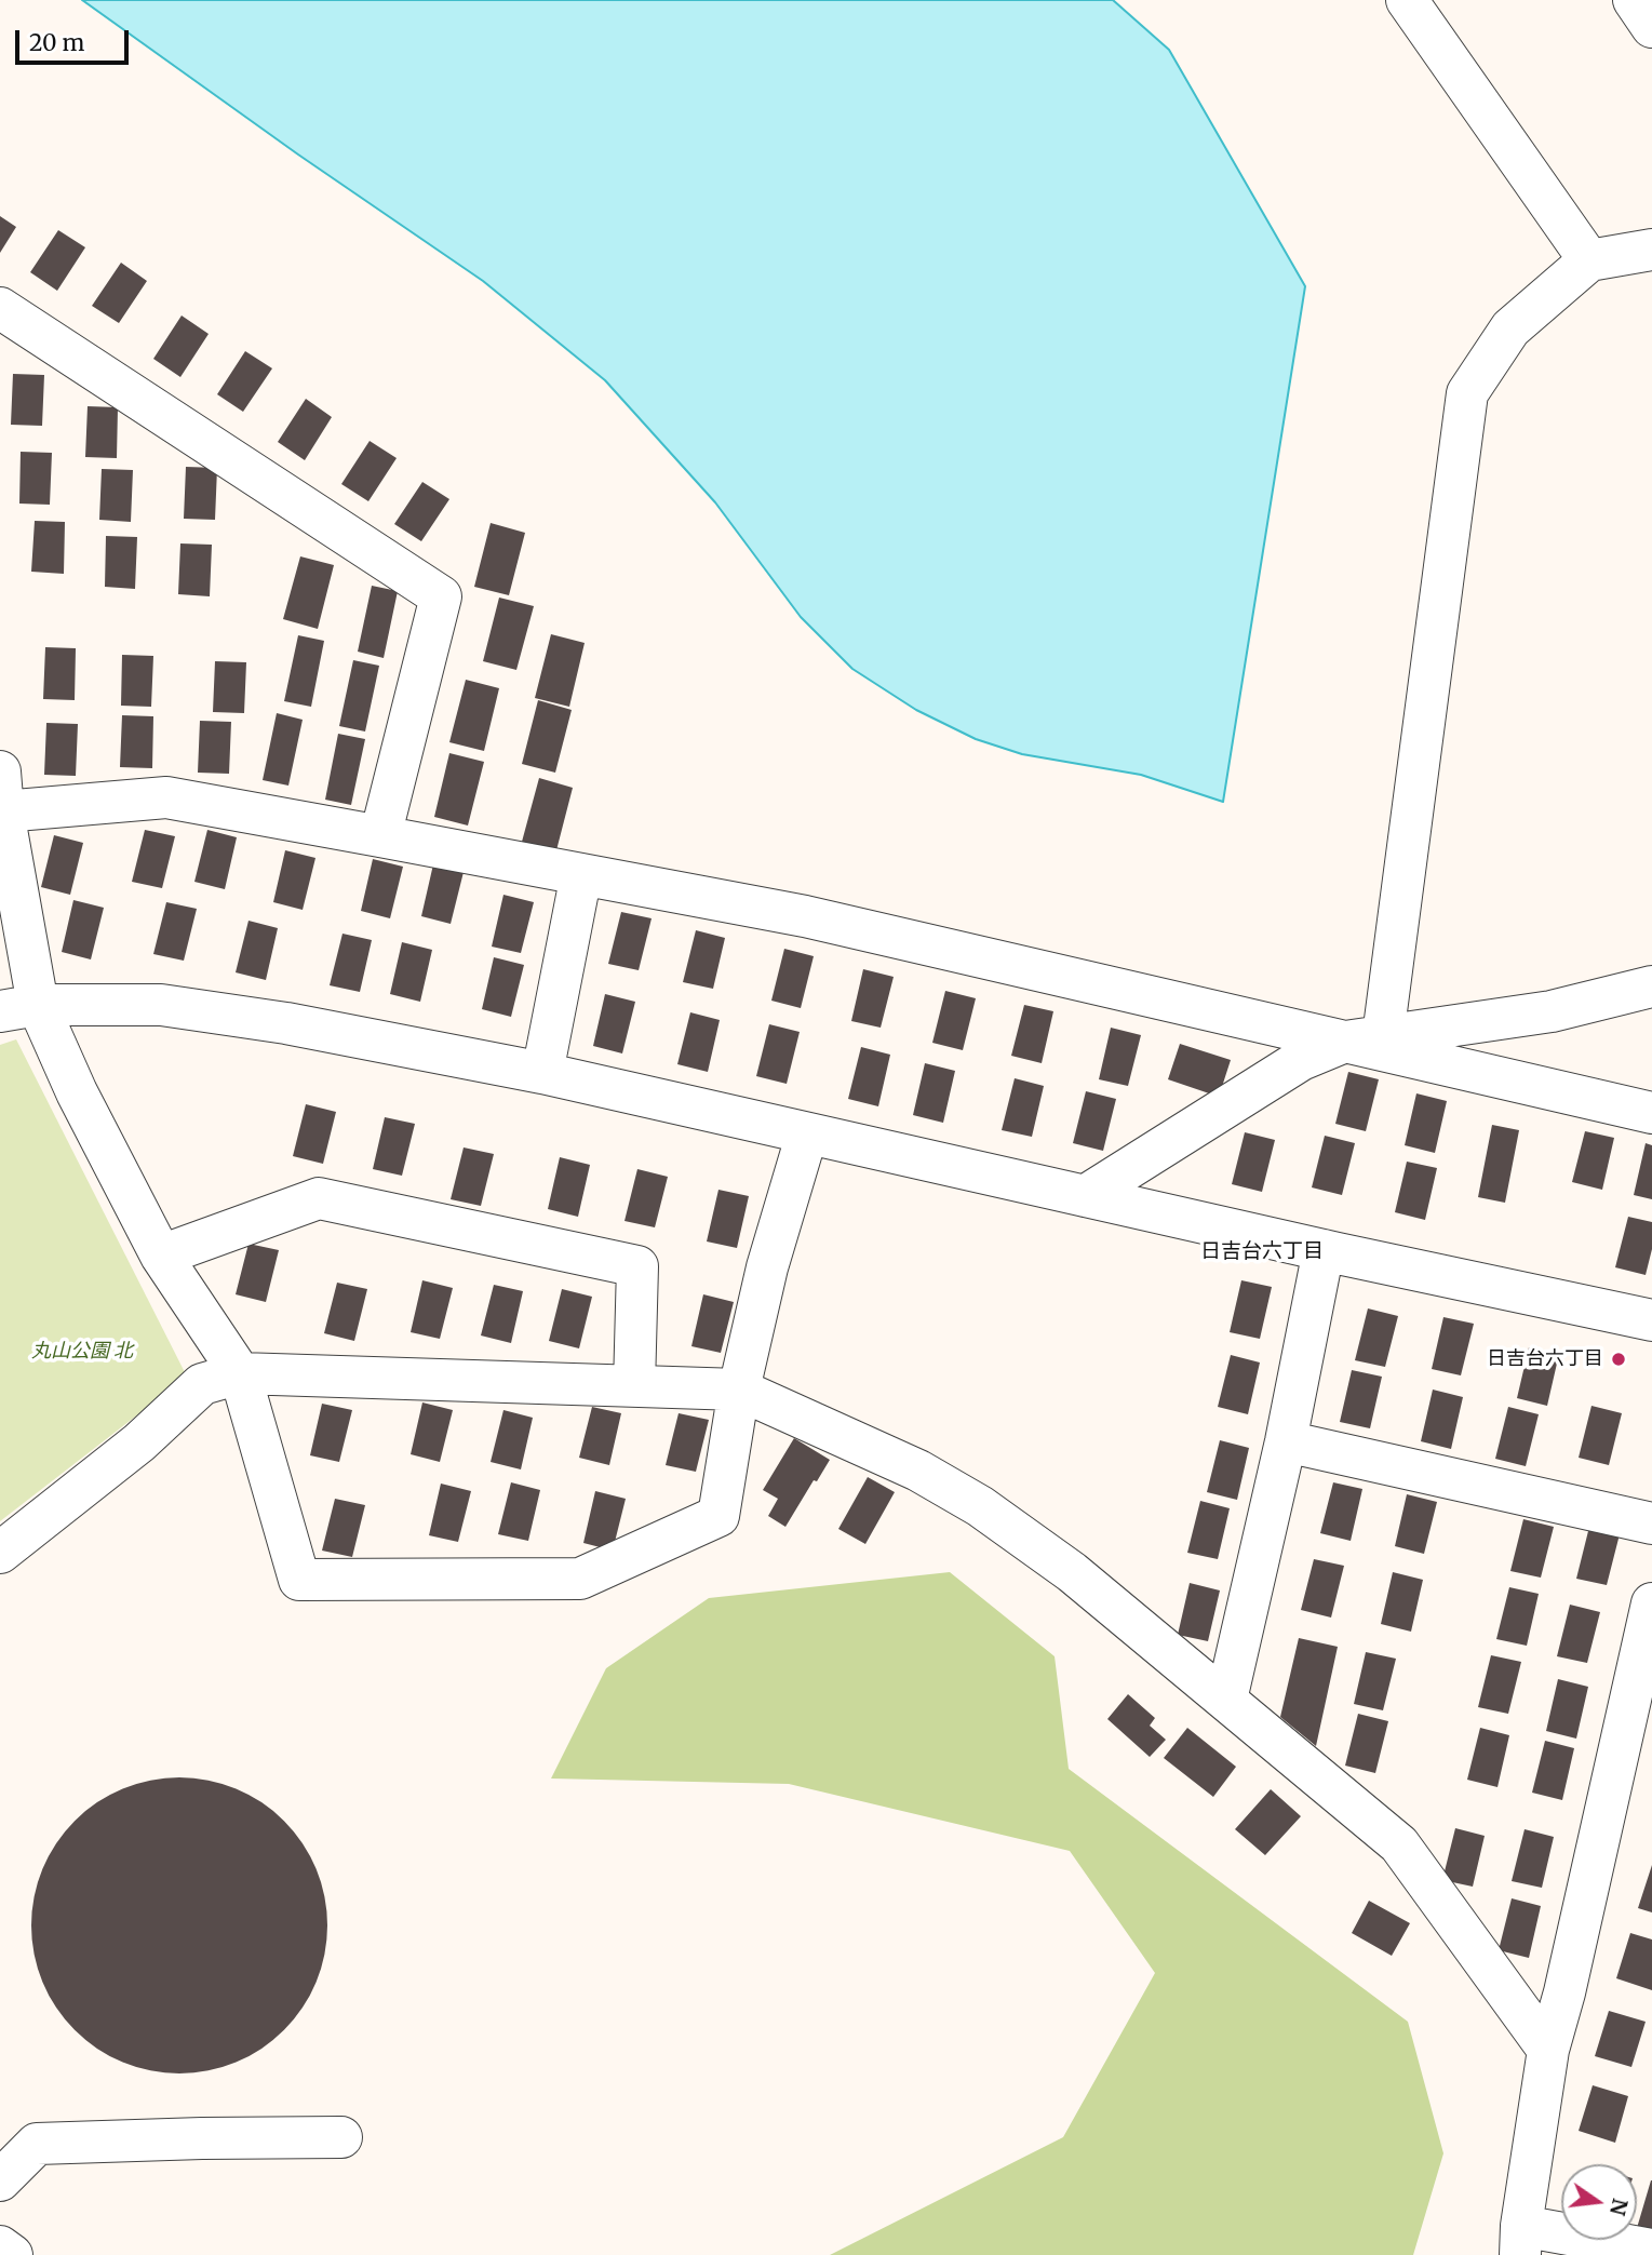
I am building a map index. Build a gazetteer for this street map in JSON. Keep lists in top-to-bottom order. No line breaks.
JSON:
{"districts":["日吉台六丁目"],"parks":["丸山公園 北"],"places":["日吉台六丁目"],"scale_bar":"20 m","north":"right"}
